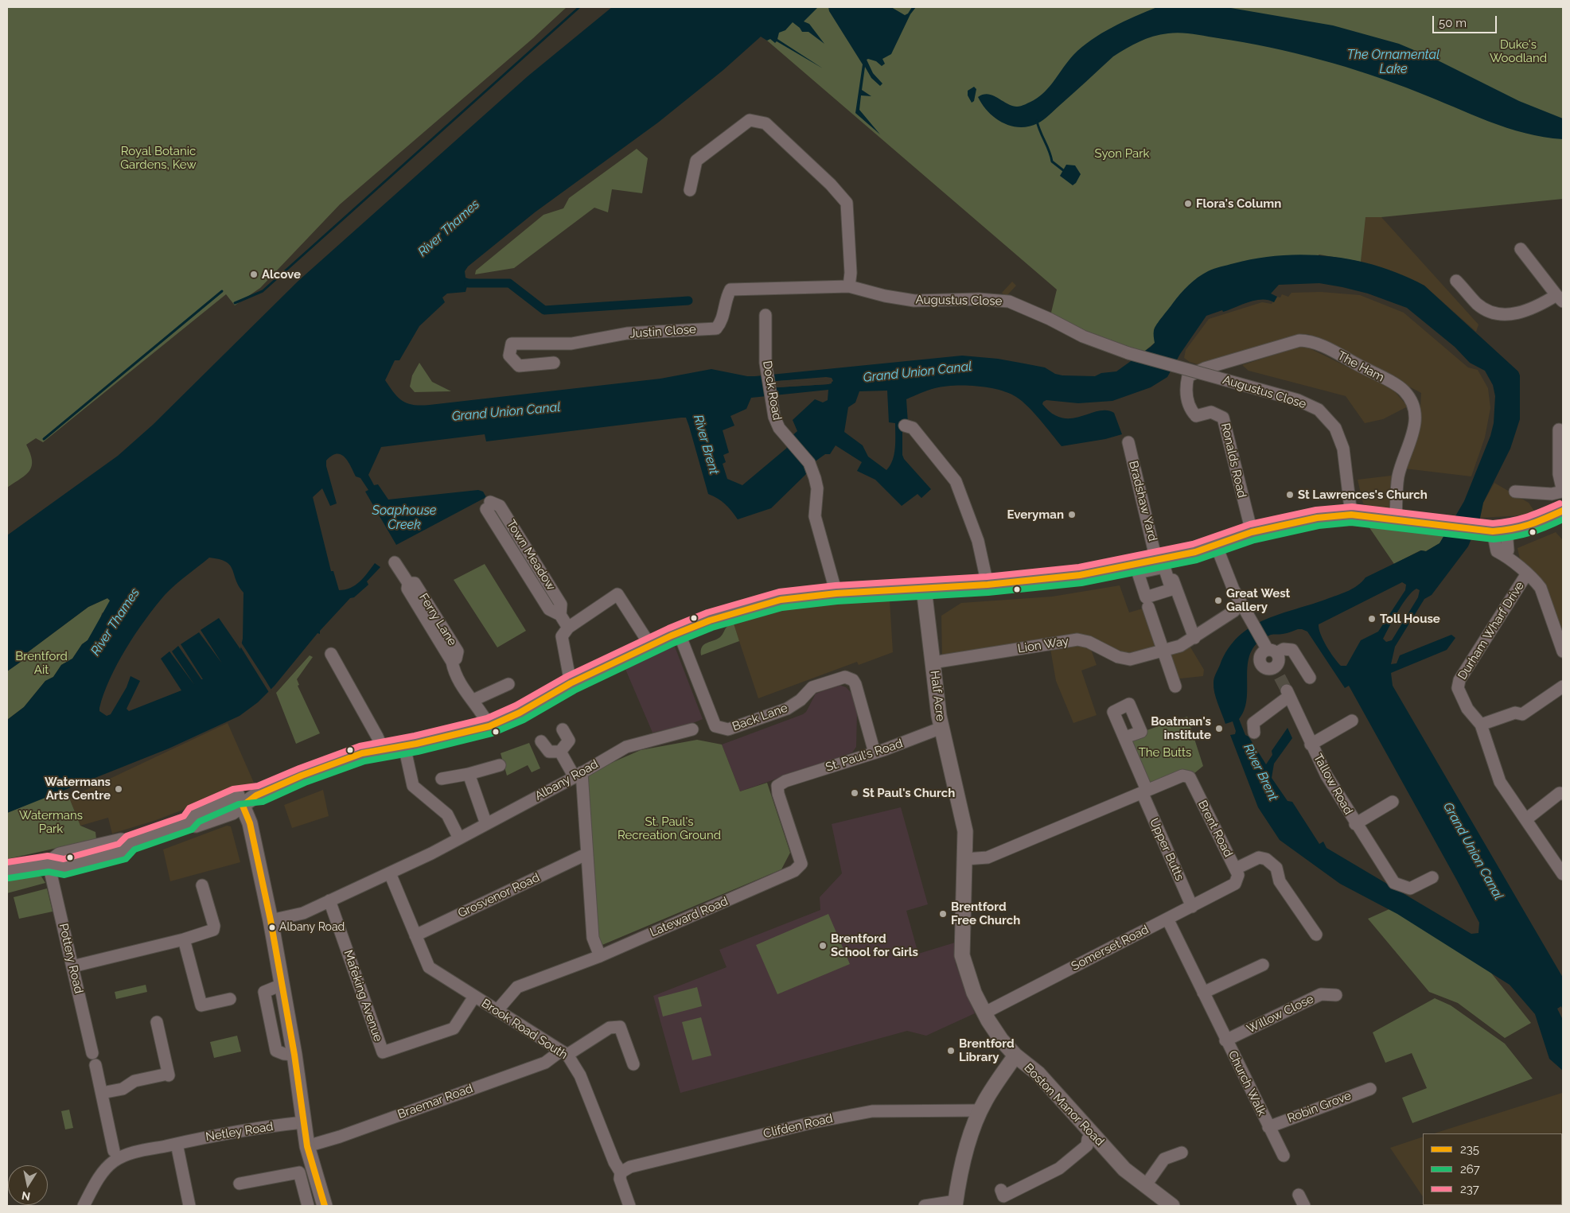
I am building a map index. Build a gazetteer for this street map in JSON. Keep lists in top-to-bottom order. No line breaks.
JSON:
{"streets":{"main road":["Half Acre","Boston Manor Road"],"street":["Augustus Close","Justin Close","The Ham","Dock Road","Ronalds Road","Bradshaw Yard","Town Meadow","Ferry Lane","Durham Wharf Drive","Lion Way","Back Lane","St. Paul's Road","Albany Road","Tallow Road","Brent Road","Upper Butts","Grosvenor Road","Lateward Road","Somerset Road","Pottery Road","Mafeking Avenue","Willow Close","Brook Road South","Church Walk","Braemar Road","Robin Grove","Clifden Road","Netley Road"]},"crossings":[["Augustus Close","Justin Close"],["The Ham","Ronalds Road"],["Bradshaw Yard","Lion Way"],["Lion Way","Half Acre"],["Half Acre","St. Paul's Road"],["Half Acre","Boston Manor Road"],["Back Lane","St. Paul's Road"],["St. Paul's Road","Lateward Road"],["Albany Road","Mafeking Avenue"],["Albany Road","Brook Road South"],["Brent Road","Upper Butts"],["Brent Road","Somerset Road"],["Upper Butts","Somerset Road"],["Grosvenor Road","Brook Road South"],["Lateward Road","Brook Road South"],["Somerset Road","Boston Manor Road"],["Mafeking Avenue","Brook Road South"],["Willow Close","Church Walk"],["Brook Road South","Braemar Road"],["Brook Road South","Clifden Road"],["Church Walk","Robin Grove"]],"water":["The Ornamental Lake","River Thames","Grand Union Canal","River Brent","Soaphouse Creek"],"parks":["Duke's Woodland","Royal Botanic Gardens, Kew","Syon Park","Brentford Ait","The Butts","Watermans Park","St. Paul's Recreation Ground"],"places":["Flora's Column","Alcove","St Lawrences's Church","Everyman","Great West Gallery","Toll House","Boatman's institute","Watermans Arts Centre","St Paul's Church","Brentford Free Church","Albany Road","Brentford School for Girls","Brentford Library"],"lines":["transit line 237","transit line 235","transit line 267"],"legend":["235","267","237"],"scale_bar":"50 m","north":"bottom"}
